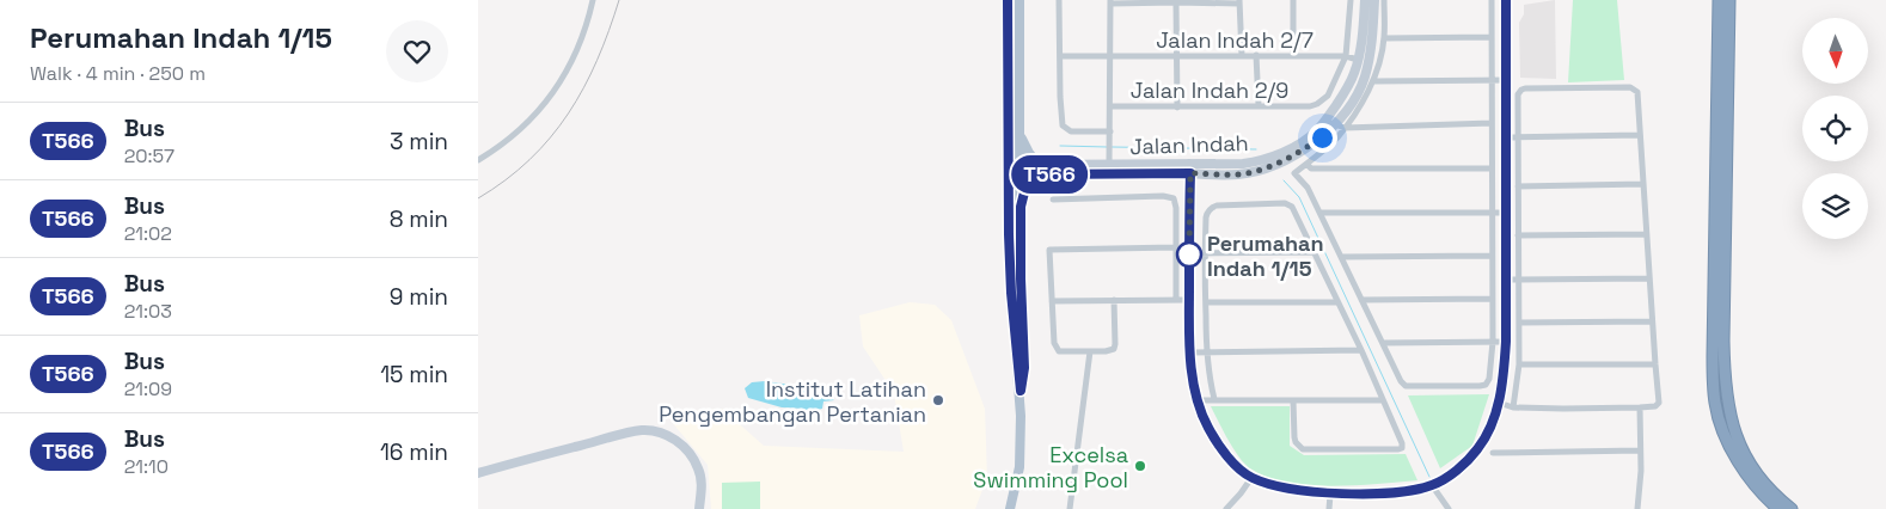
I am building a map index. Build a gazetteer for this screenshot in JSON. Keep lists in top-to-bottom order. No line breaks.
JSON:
{"streets":{"street":["Jalan Indah 2/7","Jalan Indah 2/9","Jalan Indah"]},"crossings":[["Jalan Indah 2/7","Jalan Indah 2/9"],["Jalan Indah 2/7","Jalan Indah"]],"places":["Perumahan Indah 1/15","Institut Latihan Pengembangan Pertanian","Excelsa Swimming Pool"],"lines":["bus line T566"],"north":"bottom","page":{"heading":["Perumahan Indah 1/15","Walk · 4 min · 250 m"],"on_map":"T566","list":[{"mark":"T566","name":"Bus","note":"20:57","value":"3 min"},{"mark":"T566","name":"Bus","note":"21:02","value":"8 min"},{"mark":"T566","name":"Bus","note":"21:03","value":"9 min"},{"mark":"T566","name":"Bus","note":"21:09","value":"15 min"},{"mark":"T566","name":"Bus","note":"21:10","value":"16 min"}]}}
